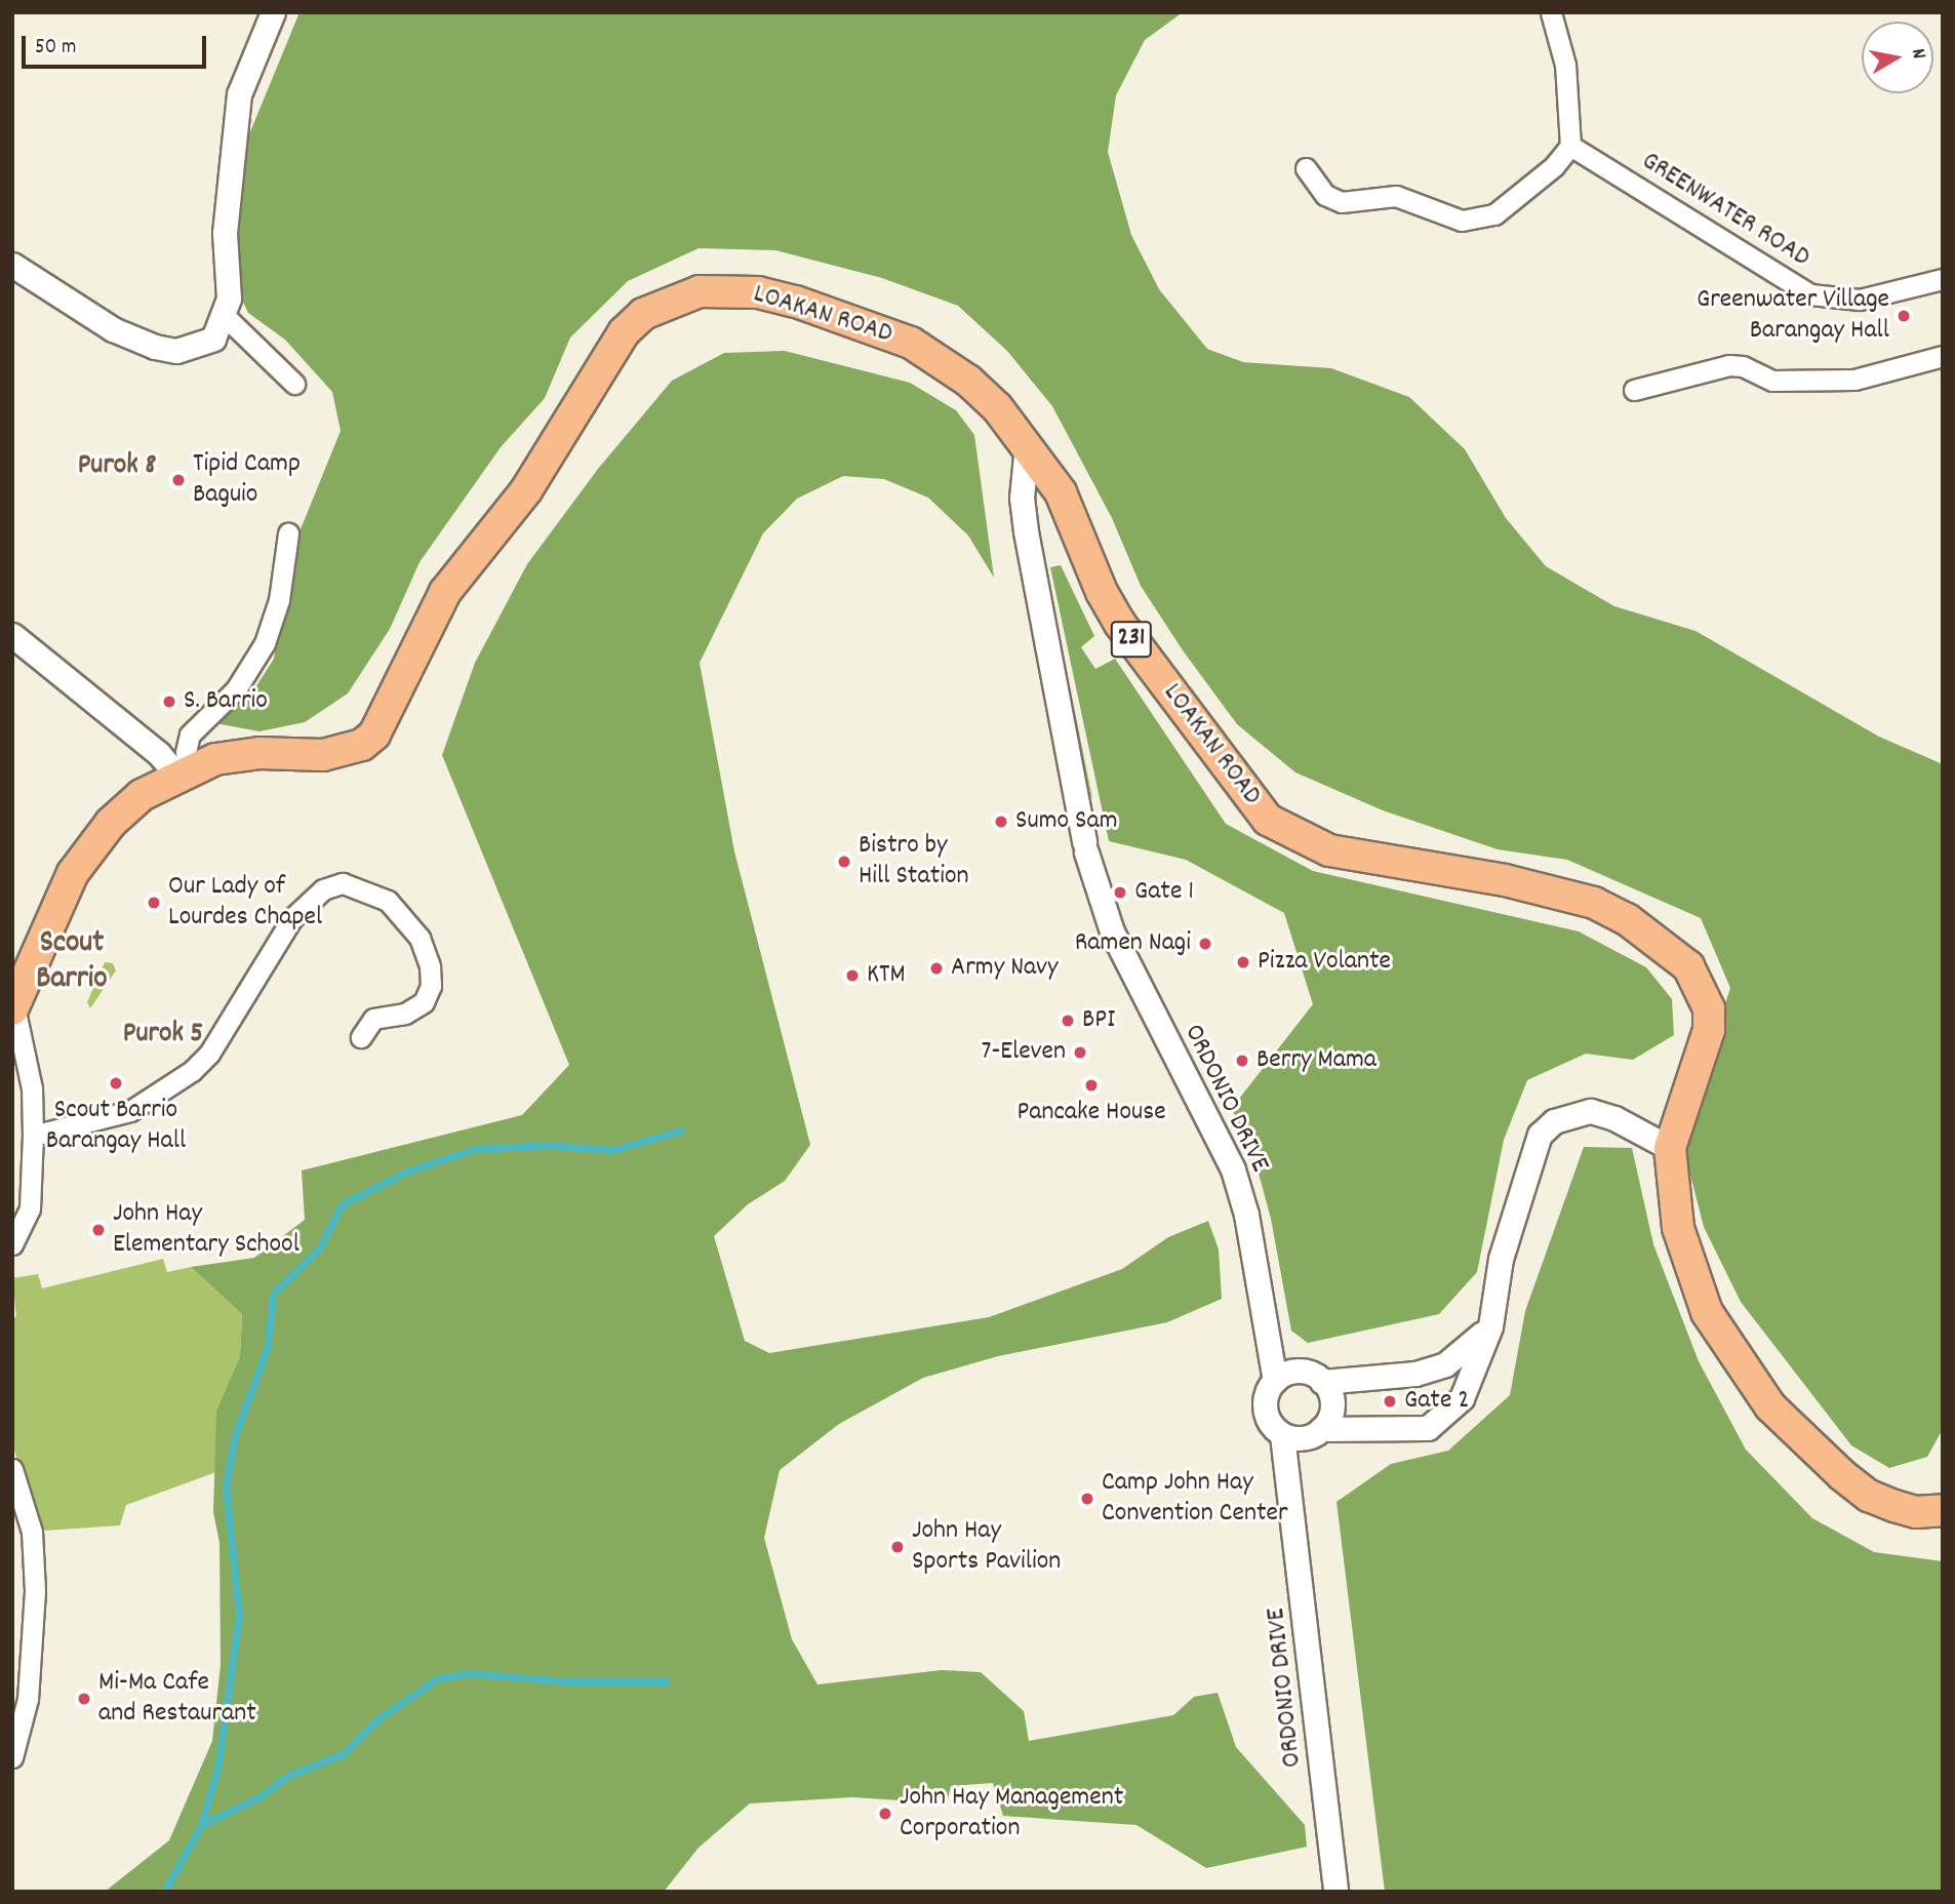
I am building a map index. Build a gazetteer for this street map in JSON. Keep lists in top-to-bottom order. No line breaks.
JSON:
{"streets":{"main road":["LOAKAN ROAD","231"],"street":["GREENWATER ROAD","ORDONIO DRIVE"]},"crossings":[["LOAKAN ROAD","ORDONIO DRIVE"]],"districts":["Purok 8","Scout Barrio","Purok 5"],"places":["Greenwater Village Barangay Hall","Tipid Camp Baguio","S. Barrio","Sumo Sam","Bistro by Hill Station","Gate 1","Our Lady of Lourdes Chapel","Ramen Nagi","Pizza Volante","Army Navy","KTM","BPI","7-Eleven","Berry Mama","Scout Barrio Barangay Hall","Pancake House","John Hay Elementary School","Gate 2","Camp John Hay Convention Center","John Hay Sports Pavilion","Mi-Ma Cafe and Restaurant","John Hay Management Corporation"],"scale_bar":"50 m","north":"right"}
